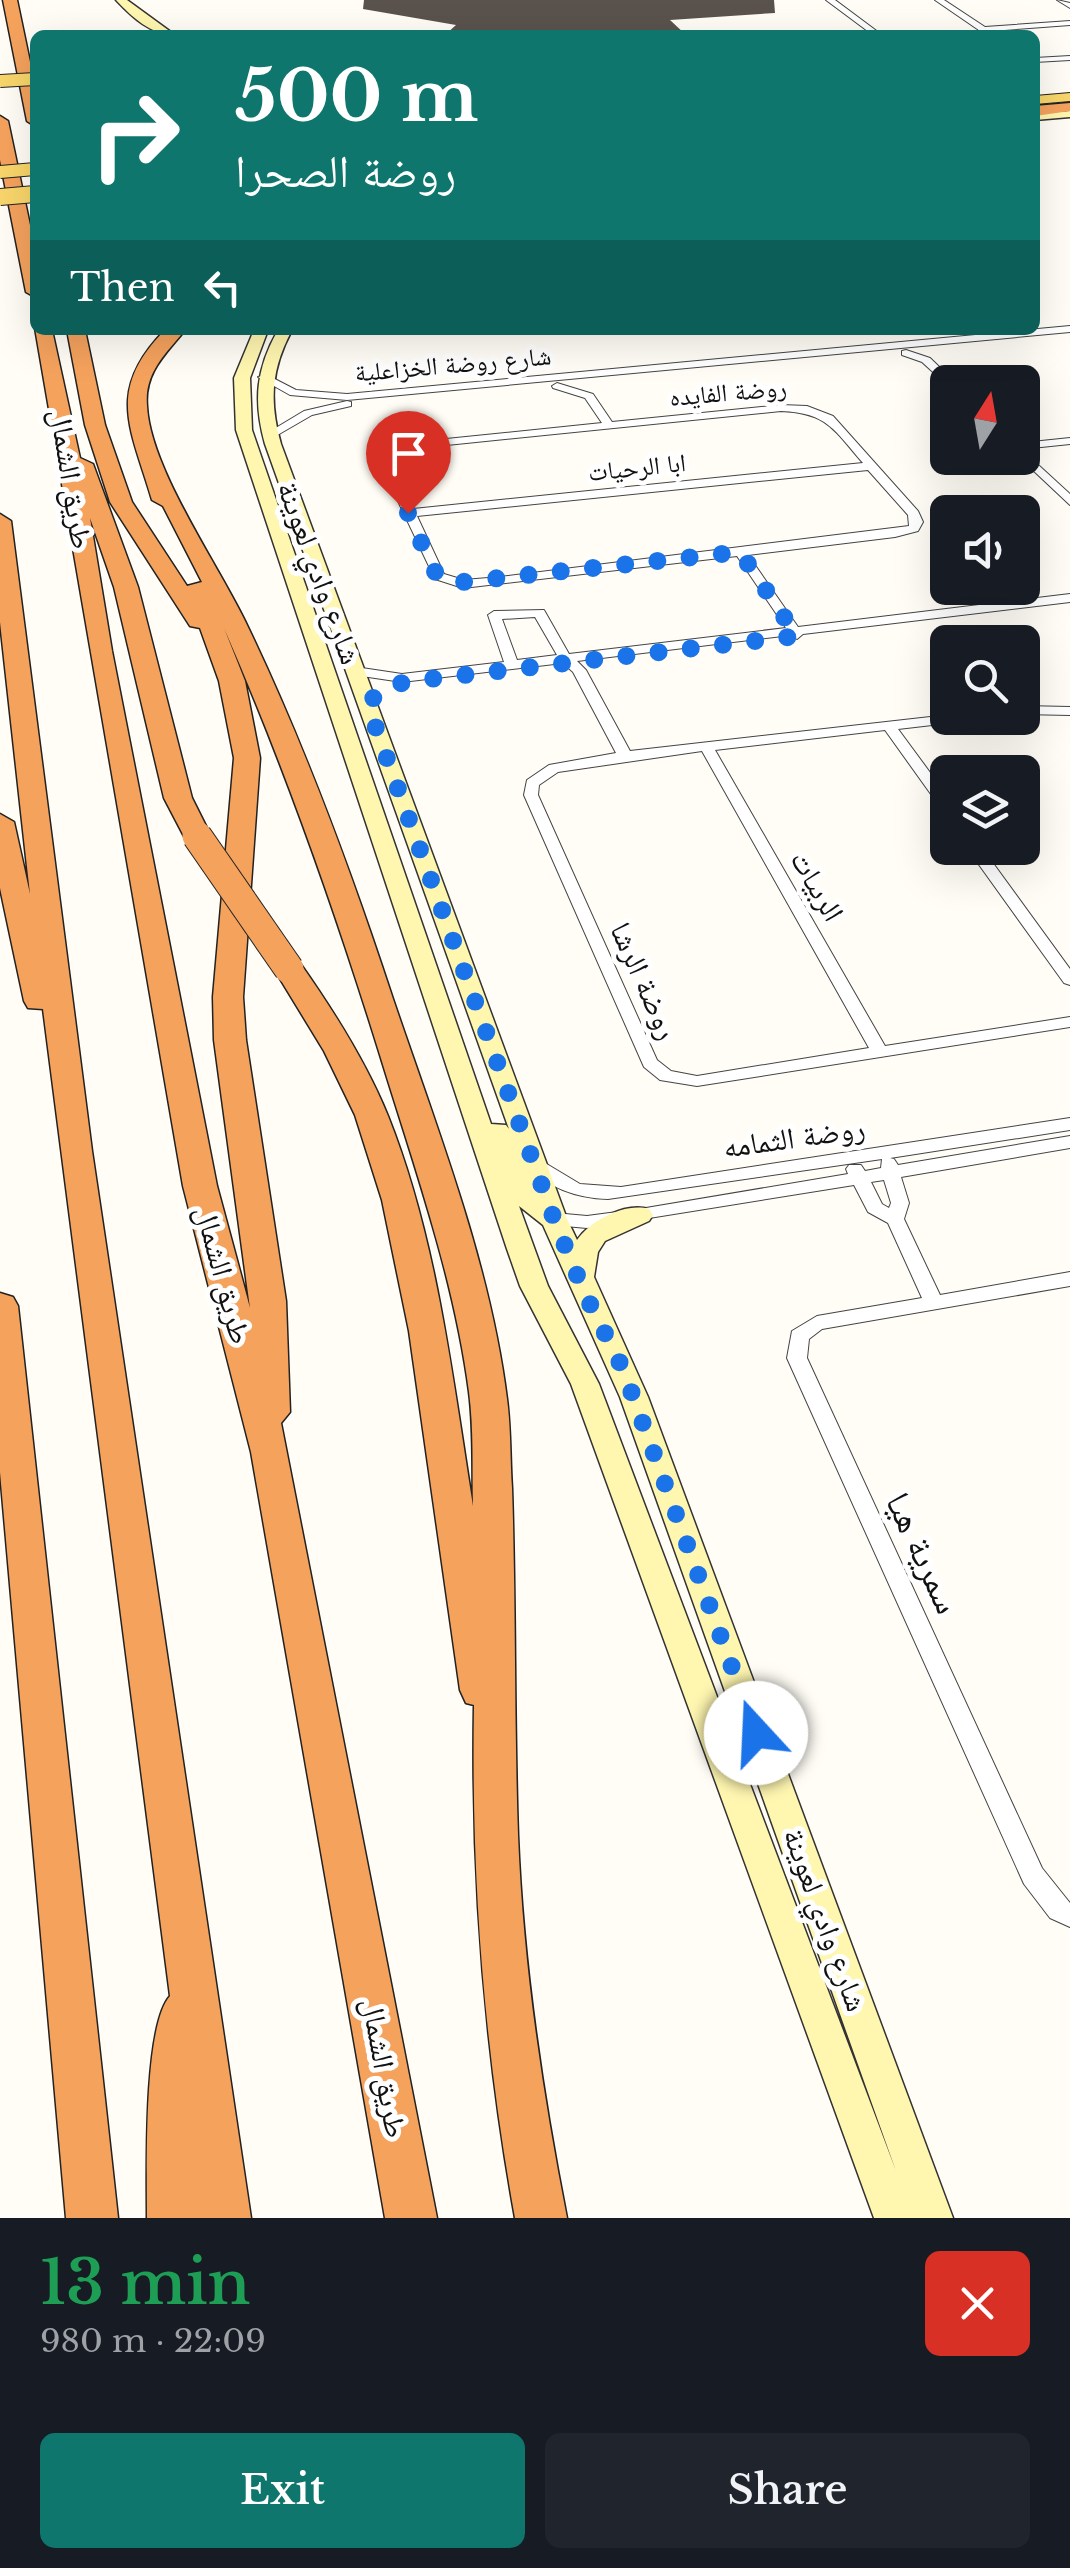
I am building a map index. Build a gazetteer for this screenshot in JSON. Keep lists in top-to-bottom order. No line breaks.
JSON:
{"streets":{"highway":["طريق الشمال"],"main road":["شارع وادي لعوينة"],"street":["شارع روضة الخزاعلية","روضة الفايده","ابا الرحيات","الربيات","روضة الرشا","روضة الثمامه","سمرية هيا"]},"crossings":[["شارع روضة الخزاعلية","شارع وادي لعوينة"],["روضة الفايده","ابا الرحيات"],["شارع وادي لعوينة","روضة الثمامه"],["الربيات","روضة الرشا"]],"north":"top","page":{"turn":["500 m","روضة الصحرا"],"then":"Then","heading":["13 min","980 m · 22:09"],"buttons":["Exit","Share"]}}
